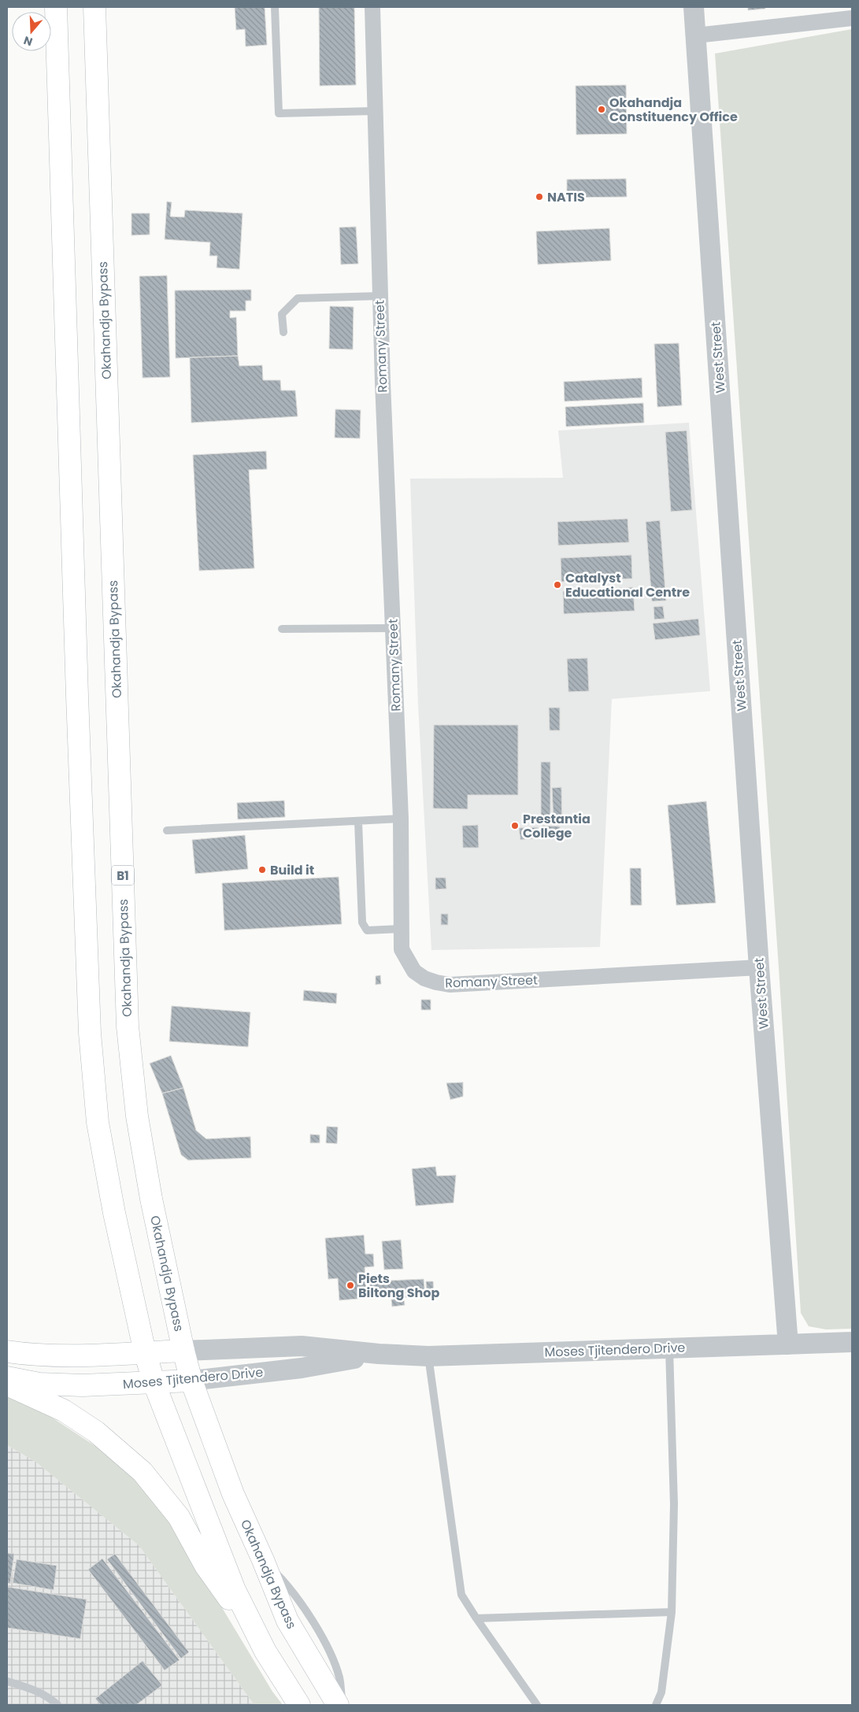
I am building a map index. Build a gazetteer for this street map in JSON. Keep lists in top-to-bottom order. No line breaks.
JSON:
{"streets":{"main road":["Okahandja Bypass","B1","Moses Tjitendero Drive"],"street":["Romany Street","West Street"]},"crossings":[["Okahandja Bypass","Moses Tjitendero Drive"],["Romany Street","West Street"],["West Street","Moses Tjitendero Drive"]],"places":["Okahandja Constituency Office","NATIS","Catalyst Educational Centre","Prestantia College","Build it","Piets Biltong Shop"],"north":"bottom"}
